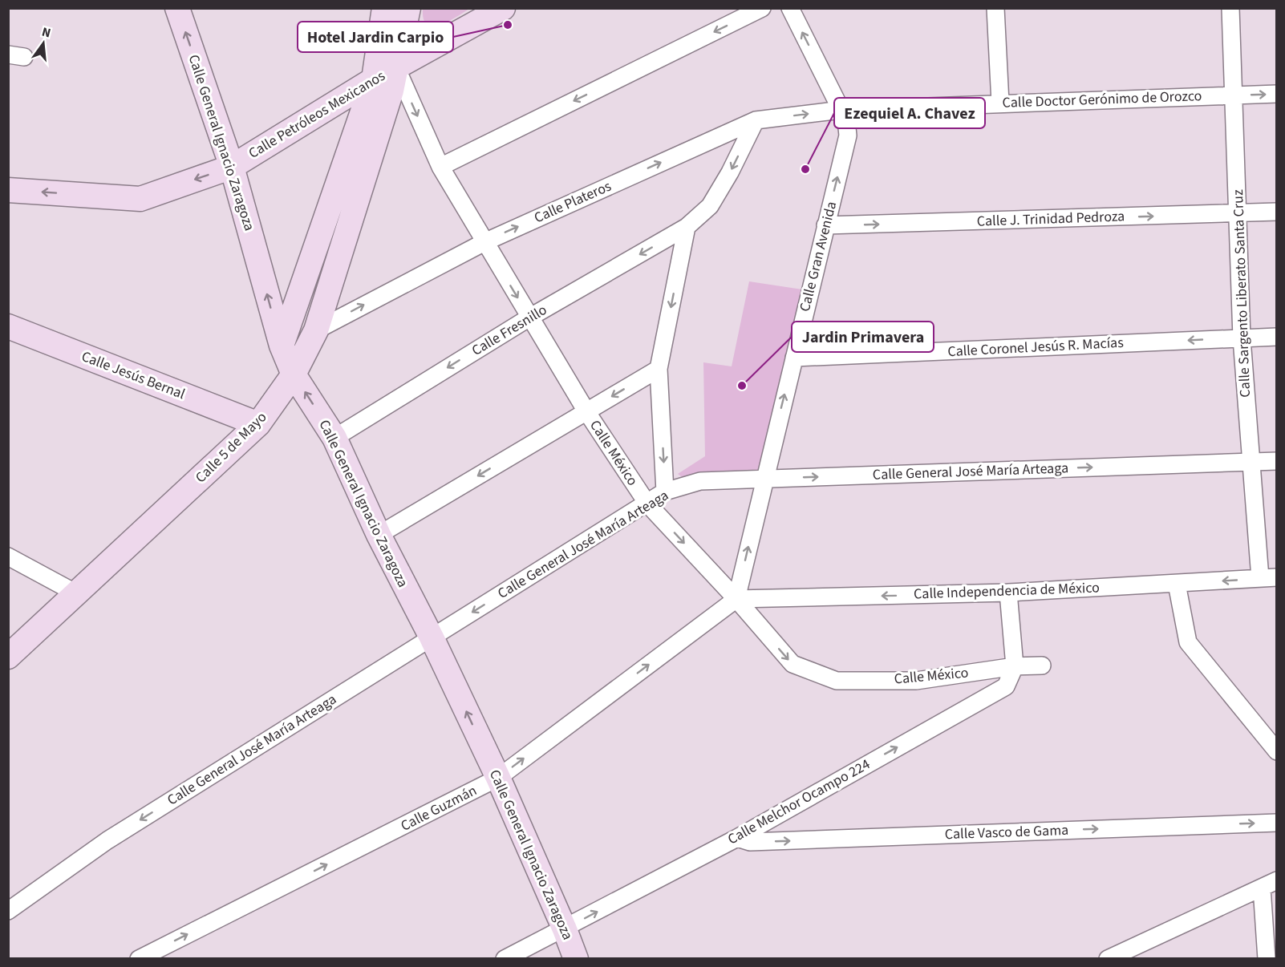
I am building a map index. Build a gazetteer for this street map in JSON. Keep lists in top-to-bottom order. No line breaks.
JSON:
{"streets":{"main road":["Calle Petróleos Mexicanos","Calle General Ignacio Zaragoza","Calle Jesús Bernal","Calle 5 de Mayo"],"street":["Calle Doctor Gerónimo de Orozco","Calle Plateros","Calle J. Trinidad Pedroza","Calle Gran Avenida","Calle Sargento Liberato Santa Cruz","Calle Fresnillo","Calle Coronel Jesús R. Macías","Calle México","Calle General José María Arteaga","Calle Independencia de México","Calle Melchor Ocampo 224","Calle Guzmán","Calle Vasco de Gama"]},"crossings":[["Calle Doctor Gerónimo de Orozco","Calle Plateros"],["Calle Doctor Gerónimo de Orozco","Calle Gran Avenida"],["Calle Doctor Gerónimo de Orozco","Calle Sargento Liberato Santa Cruz"],["Calle Petróleos Mexicanos","Calle General Ignacio Zaragoza"],["Calle Petróleos Mexicanos","Calle 5 de Mayo"],["Calle Petróleos Mexicanos","Calle México"],["Calle General Ignacio Zaragoza","Calle Fresnillo"],["Calle General Ignacio Zaragoza","Calle 5 de Mayo"],["Calle General Ignacio Zaragoza","Calle General José María Arteaga"],["Calle General Ignacio Zaragoza","Calle Melchor Ocampo 224"],["Calle General Ignacio Zaragoza","Calle Guzmán"],["Calle Plateros","Calle Gran Avenida"],["Calle Plateros","Calle Fresnillo"],["Calle Plateros","Calle 5 de Mayo"],["Calle Plateros","Calle México"],["Calle J. Trinidad Pedroza","Calle Gran Avenida"],["Calle J. Trinidad Pedroza","Calle Sargento Liberato Santa Cruz"],["Calle Gran Avenida","Calle Coronel Jesús R. Macías"],["Calle Gran Avenida","Calle México"],["Calle Gran Avenida","Calle General José María Arteaga"],["Calle Gran Avenida","Calle Independencia de México"],["Calle Gran Avenida","Calle Guzmán"],["Calle Sargento Liberato Santa Cruz","Calle Coronel Jesús R. Macías"],["Calle Sargento Liberato Santa Cruz","Calle General José María Arteaga"],["Calle Sargento Liberato Santa Cruz","Calle Independencia de México"],["Calle Fresnillo","Calle México"],["Calle Jesús Bernal","Calle 5 de Mayo"],["Calle 5 de Mayo","Calle México"],["Calle México","Calle General José María Arteaga"],["Calle México","Calle Independencia de México"],["Calle México","Calle Melchor Ocampo 224"],["Calle México","Calle Guzmán"],["Calle Independencia de México","Calle Guzmán"],["Calle Melchor Ocampo 224","Calle Vasco de Gama"]],"one_way":["Calle Petróleos Mexicanos","Calle General Ignacio Zaragoza","Calle J. Trinidad Pedroza","Calle Coronel Jesús R. Macías","Calle México","Calle Independencia de México","Calle Melchor Ocampo 224","Calle Guzmán"],"places":["Hotel Jardin Carpio","Ezequiel A. Chavez","Jardin Primavera"],"north":"top"}
